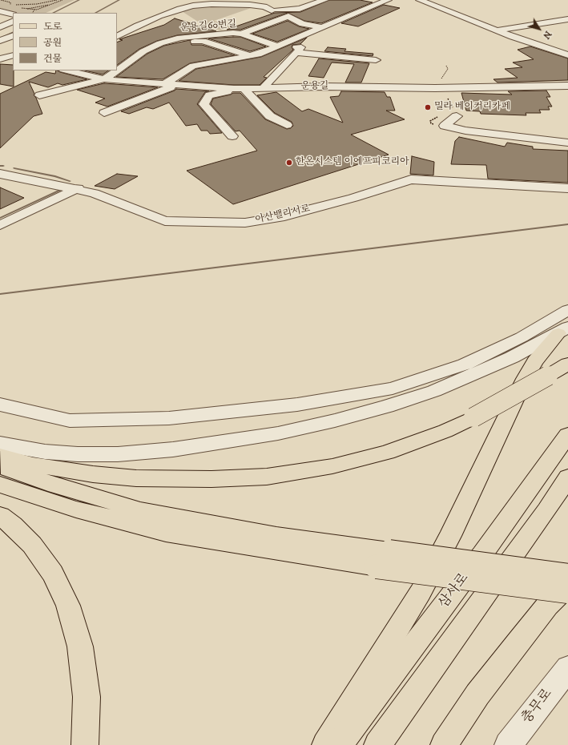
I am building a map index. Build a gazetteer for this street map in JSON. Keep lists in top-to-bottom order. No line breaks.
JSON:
{"streets":{"main road":["삼사로"],"street":["운용길60번길","운용길","아산밸리서로","충무로"]},"crossings":[["운용길60번길","운용길"]],"places":["밀라 베이커리카페","한온시스템 이에프피코리아"],"legend":["도로","공원","건물"],"north":"bottom right"}
